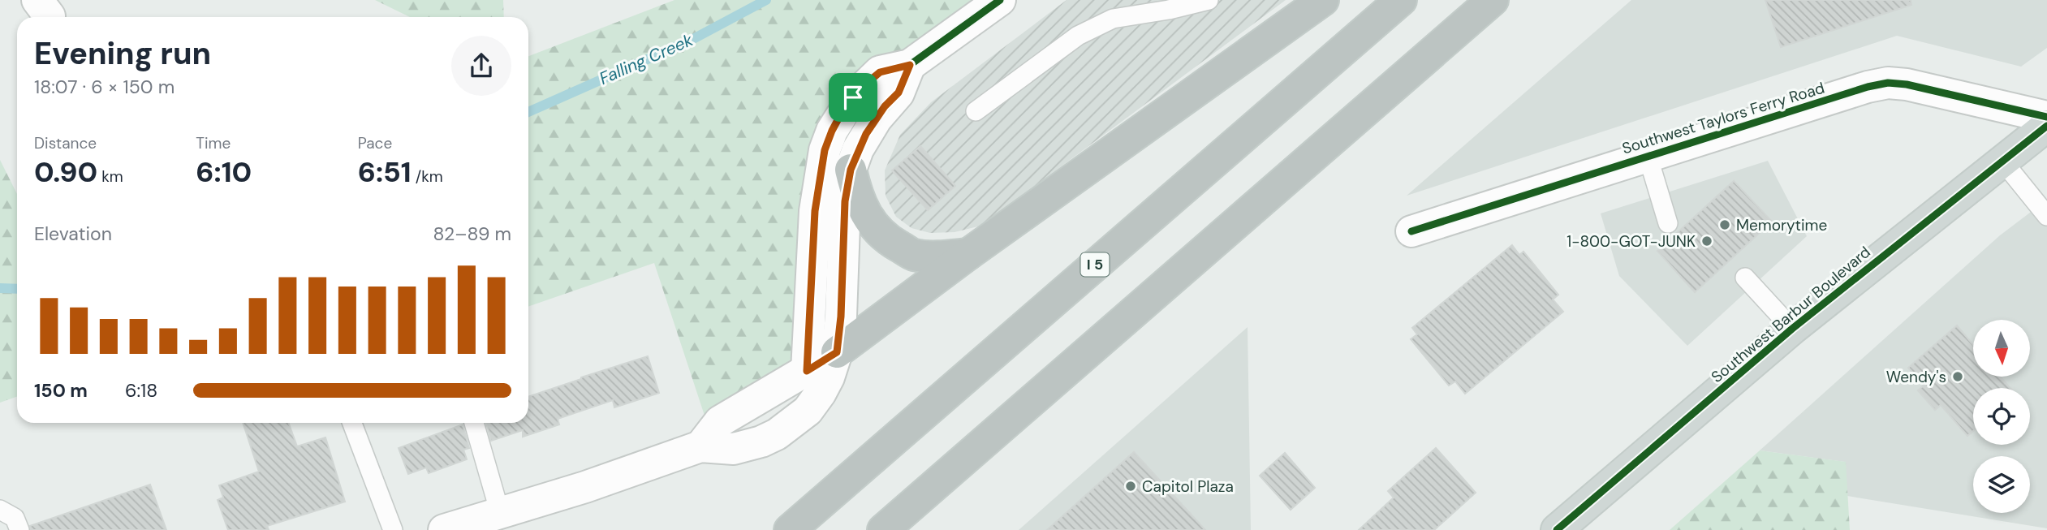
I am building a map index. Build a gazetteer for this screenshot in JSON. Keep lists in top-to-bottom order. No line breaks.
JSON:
{"streets":{"highway":["I 5"],"main road":["Southwest Barbur Boulevard"],"street":["Southwest Taylors Ferry Road"]},"water":["Falling Creek"],"places":["Memorytime","1-800-GOT-JUNK","Wendy's","Capitol Plaza"],"north":"bottom","page":{"heading":["Evening run","18:07 · 6 × 150 m"],"stats":[["Distance","0.90 km"],["Time","6:10"],["Pace","6:51 /km"]],"chart":["Elevation","82–89 m"],"list":[{"name":"150 m","note":"6:18"}]}}
